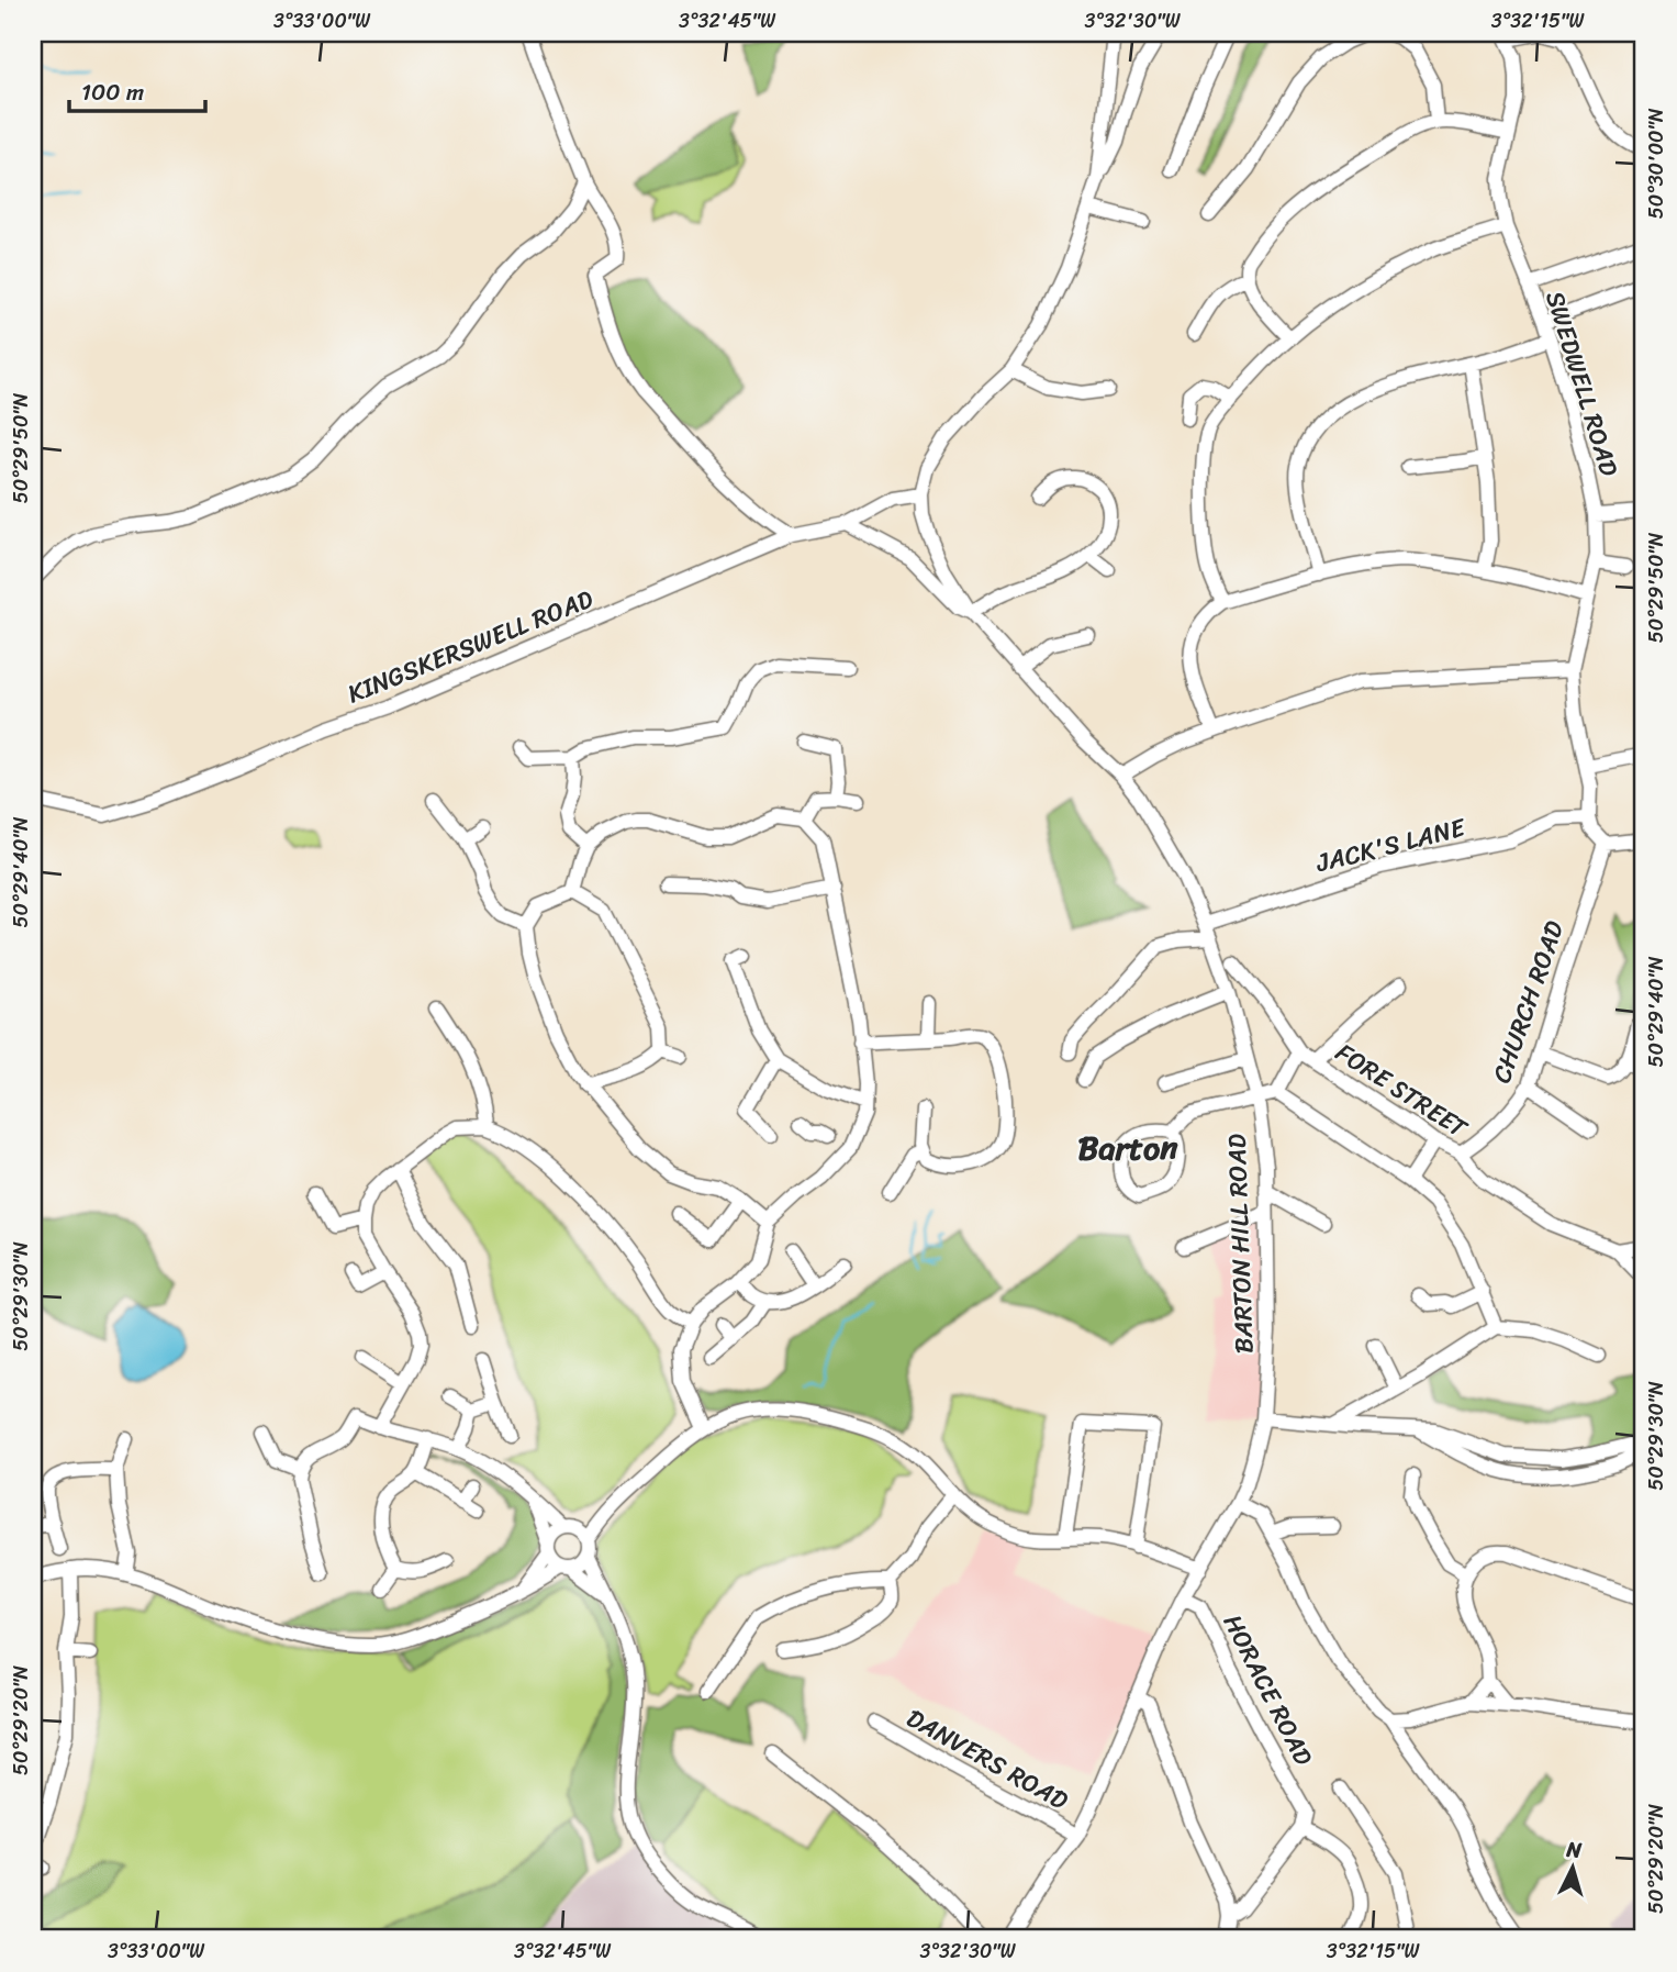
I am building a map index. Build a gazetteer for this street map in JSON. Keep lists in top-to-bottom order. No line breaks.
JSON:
{"streets":{"street":["SWEDWELL ROAD","KINGSKERSWELL ROAD","JACK'S LANE","CHURCH ROAD","FORE STREET","BARTON HILL ROAD","HORACE ROAD","DANVERS ROAD"]},"crossings":[["SWEDWELL ROAD","JACK'S LANE"],["SWEDWELL ROAD","CHURCH ROAD"],["KINGSKERSWELL ROAD","BARTON HILL ROAD"],["JACK'S LANE","BARTON HILL ROAD"],["CHURCH ROAD","FORE STREET"],["BARTON HILL ROAD","HORACE ROAD"],["BARTON HILL ROAD","DANVERS ROAD"]],"districts":["Barton"],"scale_bar":"100 m","north":"top","coordinates":["3°33'00\"W","3°32'45\"W","3°32'30\"W","3°32'15\"W","50°30'00\"N","50°29'50\"N","50°29'40\"N","50°29'30\"N","50°29'20\"N"]}
